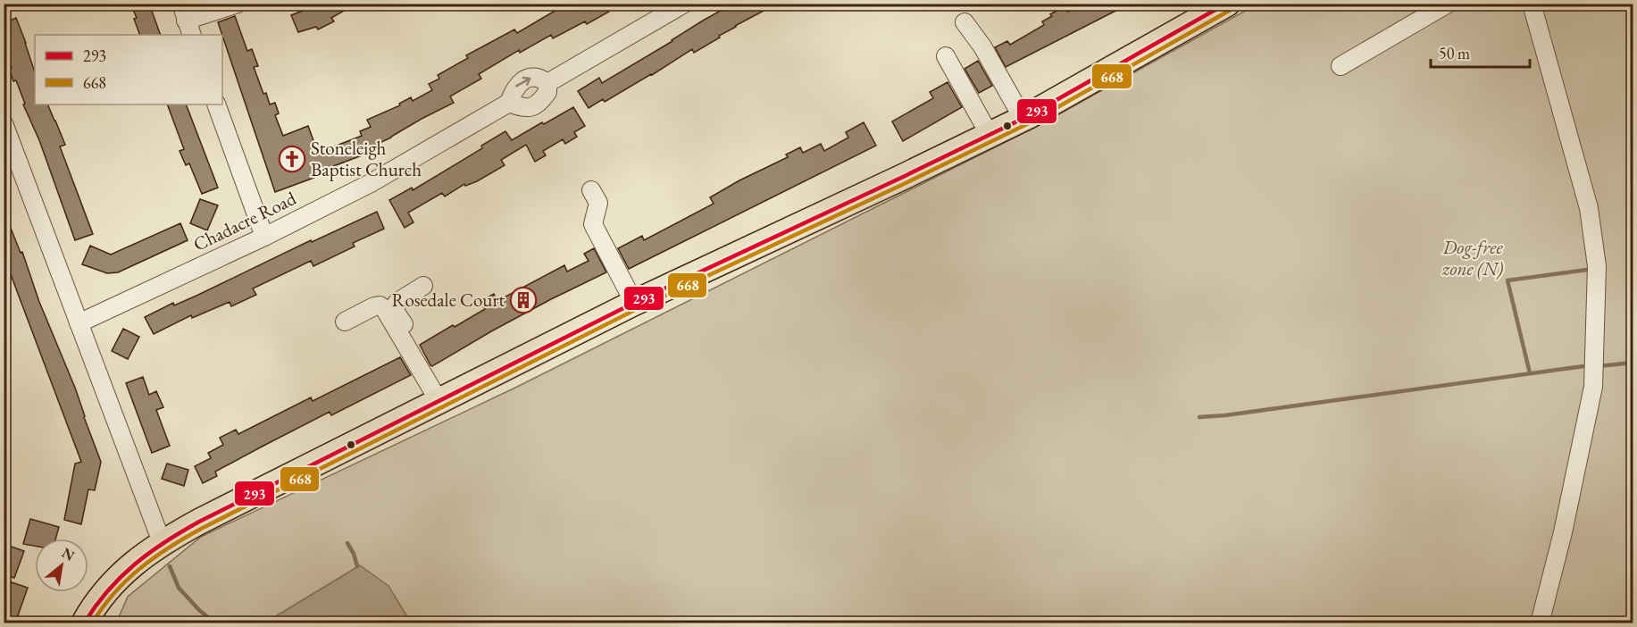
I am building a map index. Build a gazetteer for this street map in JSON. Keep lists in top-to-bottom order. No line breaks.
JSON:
{"streets":{"street":["Chadacre Road"]},"parks":["Dog-free zone (N)"],"places":{"church":["Stoneleigh Baptist Church"],"building":["Rosedale Court"]},"lines":["transit line 293","transit line 668"],"legend":["293","668"],"scale_bar":"50 m","north":"top right"}
